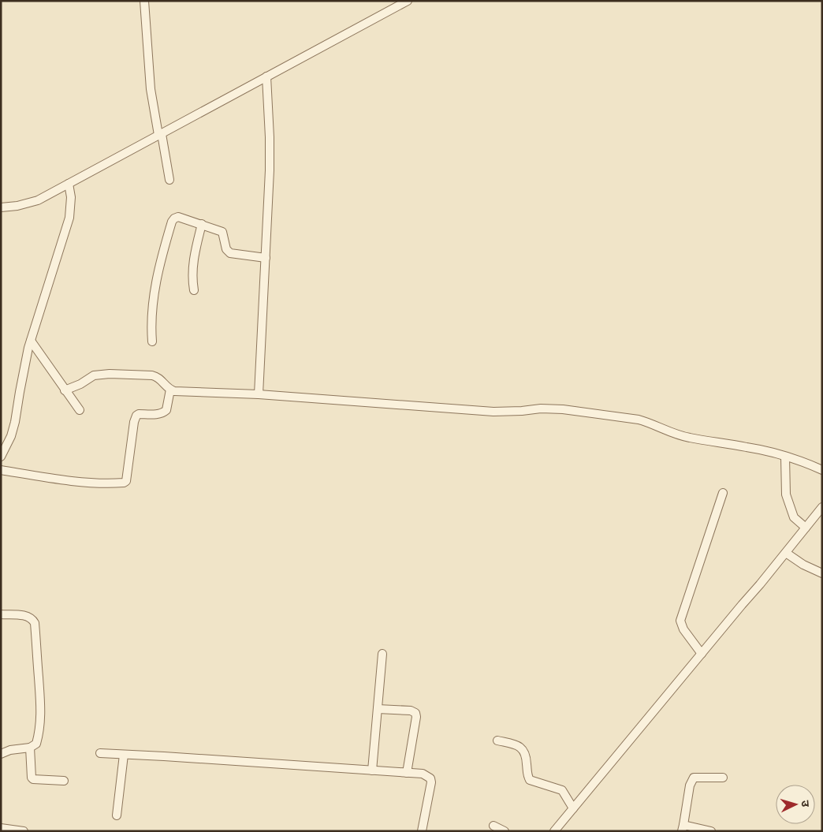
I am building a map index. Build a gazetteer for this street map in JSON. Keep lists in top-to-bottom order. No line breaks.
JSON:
{"north":"right"}
